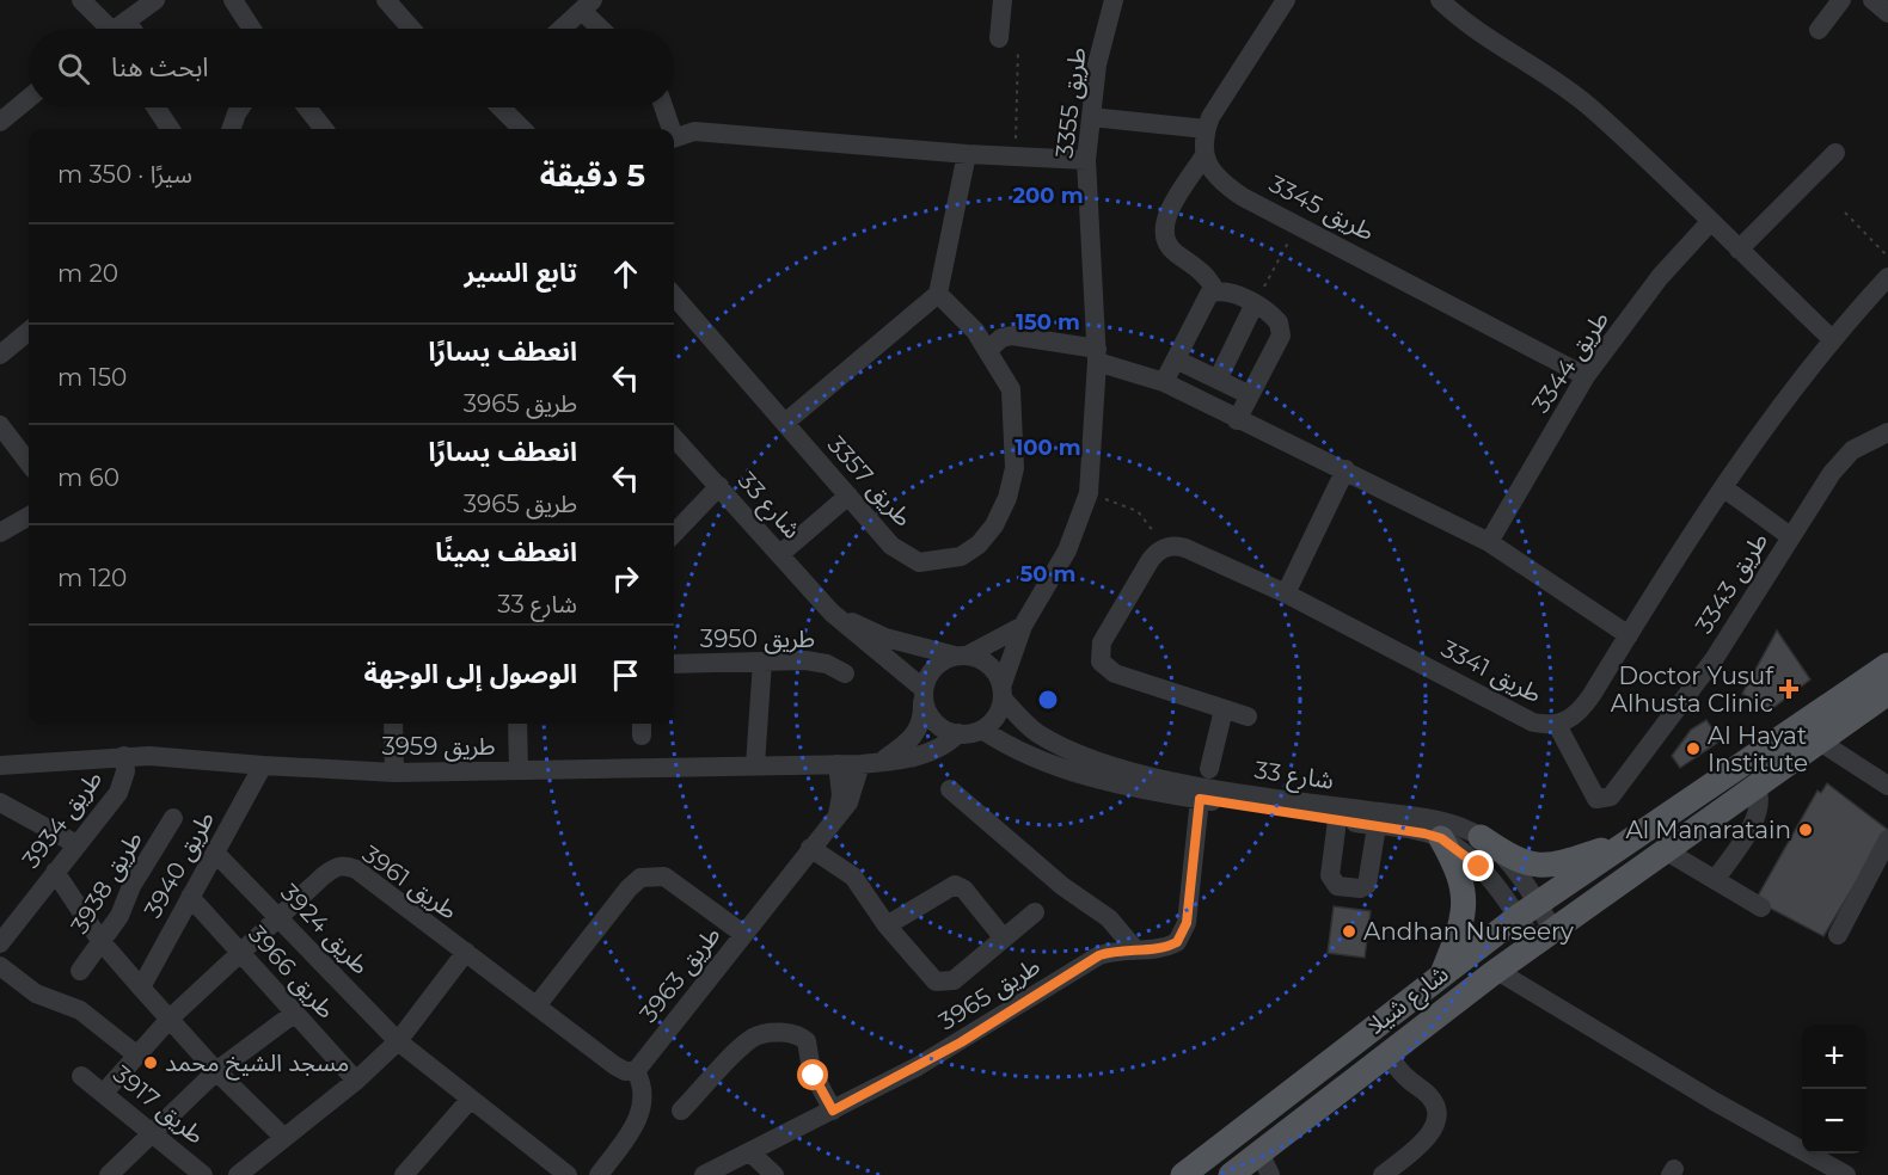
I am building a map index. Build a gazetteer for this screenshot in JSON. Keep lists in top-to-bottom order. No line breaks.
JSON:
{"streets":{"main road":["شارع شيلا"],"street":["طريق 3355","طريق 3345","طريق 3344","طريق 3357","شارع 33","طريق 3343","طريق 3950","طريق 3341","طريق 3959","طريق 3934","طريق 3940","طريق 3938","طريق 3961","طريق 3924","طريق 3966","طريق 3963","طريق 3965","طريق 3917"]},"crossings":[["طريق 3355","شارع 33"],["طريق 3355","طريق 3959"],["طريق 3345","طريق 3344"],["شارع 33","طريق 3959"],["شارع 33","طريق 3965"],["شارع 33","شارع شيلا"],["طريق 3343","طريق 3341"],["طريق 3959","طريق 3934"],["طريق 3959","طريق 3940"],["طريق 3959","طريق 3963"],["طريق 3940","طريق 3924"],["طريق 3940","طريق 3966"],["طريق 3961","طريق 3924"],["طريق 3961","طريق 3966"],["طريق 3961","طريق 3963"],["طريق 3961","طريق 3917"]],"places":{"health":["Doctor Yusuf Alhusta Clinic"],"other":["Al Hayat Institute","Al Manaratain","Andhan Nurseery","مسجد الشيخ محمد"]},"page":{"search":"ابحث هنا","heading":["5 دقيقة","سيرًا · 350 m"],"list":[["تابع السير","20 m"],["انعطف يسارًا","طريق 3965","150 m"],["انعطف يسارًا","طريق 3965","60 m"],["انعطف يمينًا","شارع 33","120 m"],"الوصول إلى الوجهة"],"map_buttons":["+","−"]},"rings":["200 m","150 m","100 m","50 m"]}
